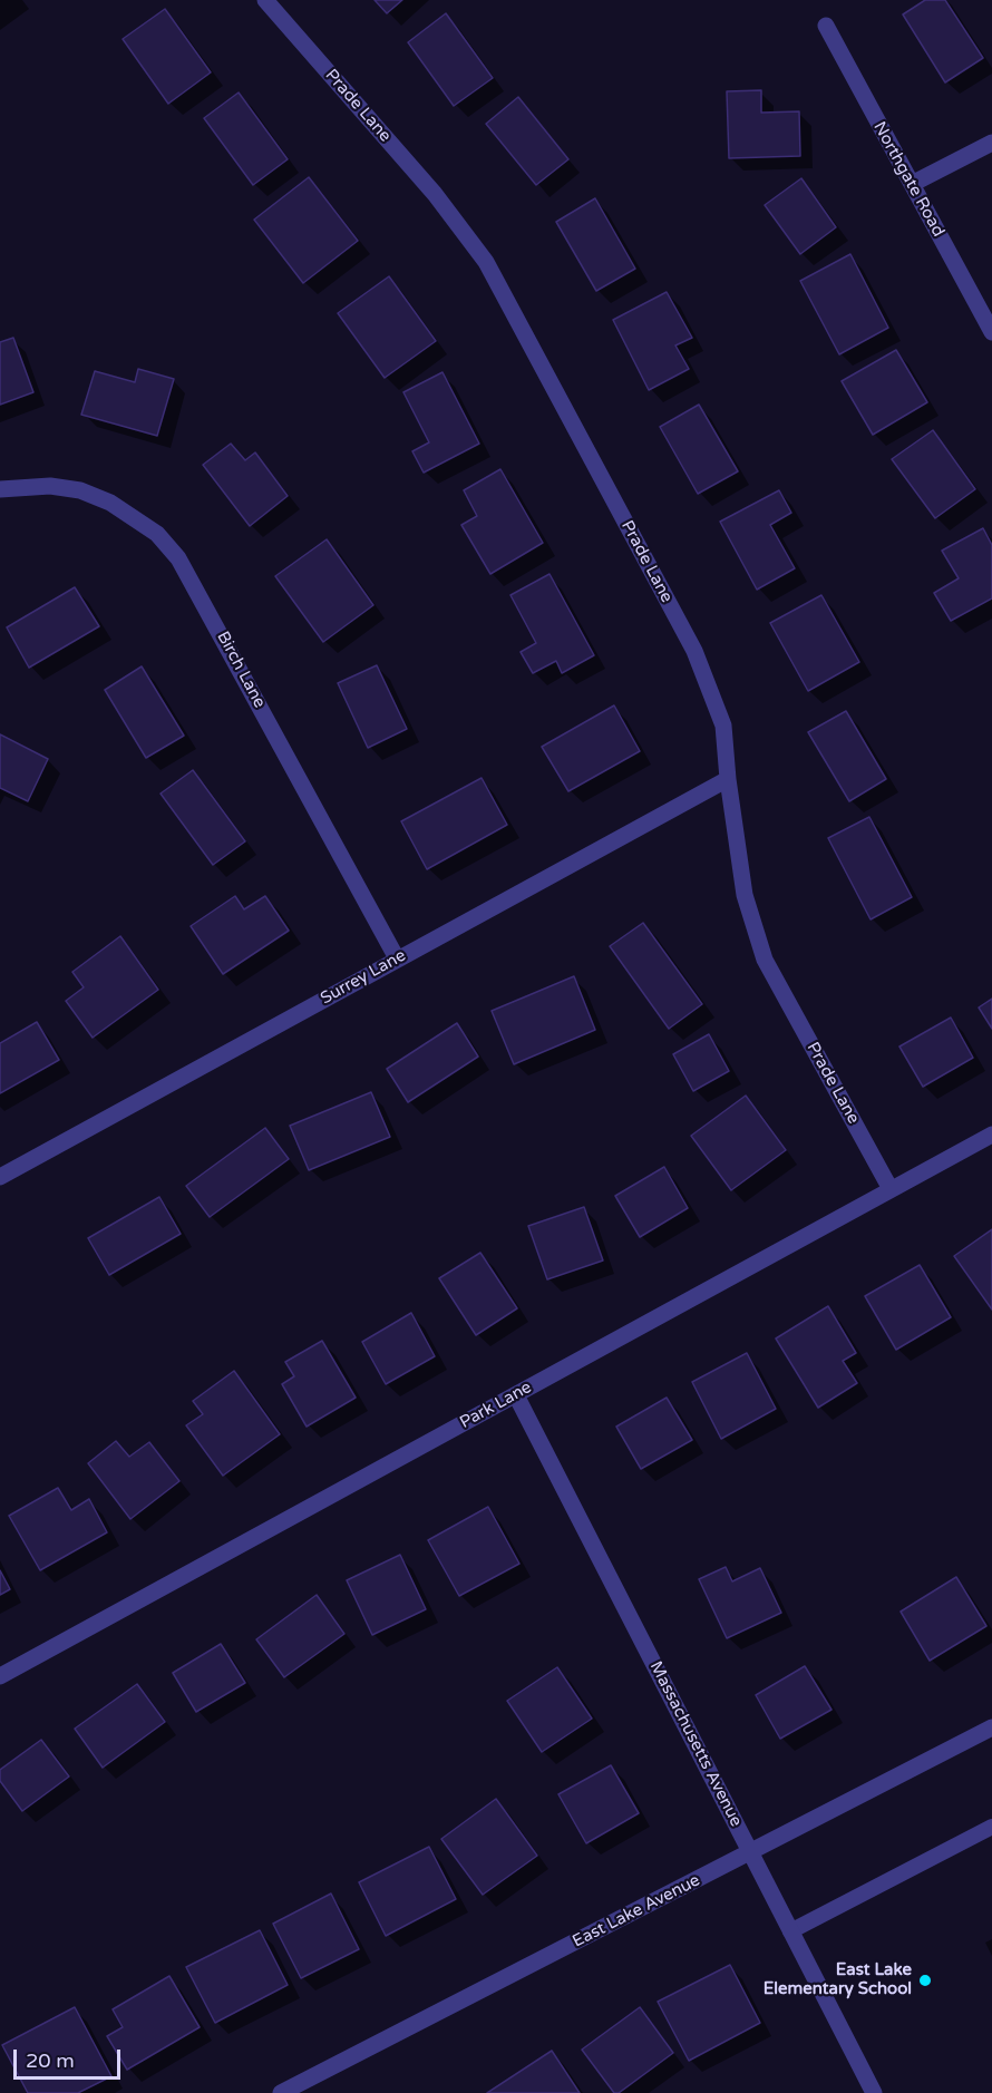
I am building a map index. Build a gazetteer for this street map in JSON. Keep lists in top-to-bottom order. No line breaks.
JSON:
{"streets":{"street":["Prade Lane","Northgate Road","Birch Lane","Surrey Lane","Park Lane","Massachusetts Avenue","East Lake Avenue"]},"crossings":[["Prade Lane","Surrey Lane"],["Prade Lane","Park Lane"],["Birch Lane","Surrey Lane"],["Park Lane","Massachusetts Avenue"],["Massachusetts Avenue","East Lake Avenue"]],"places":["East Lake Elementary School"],"scale_bar":"20 m"}
